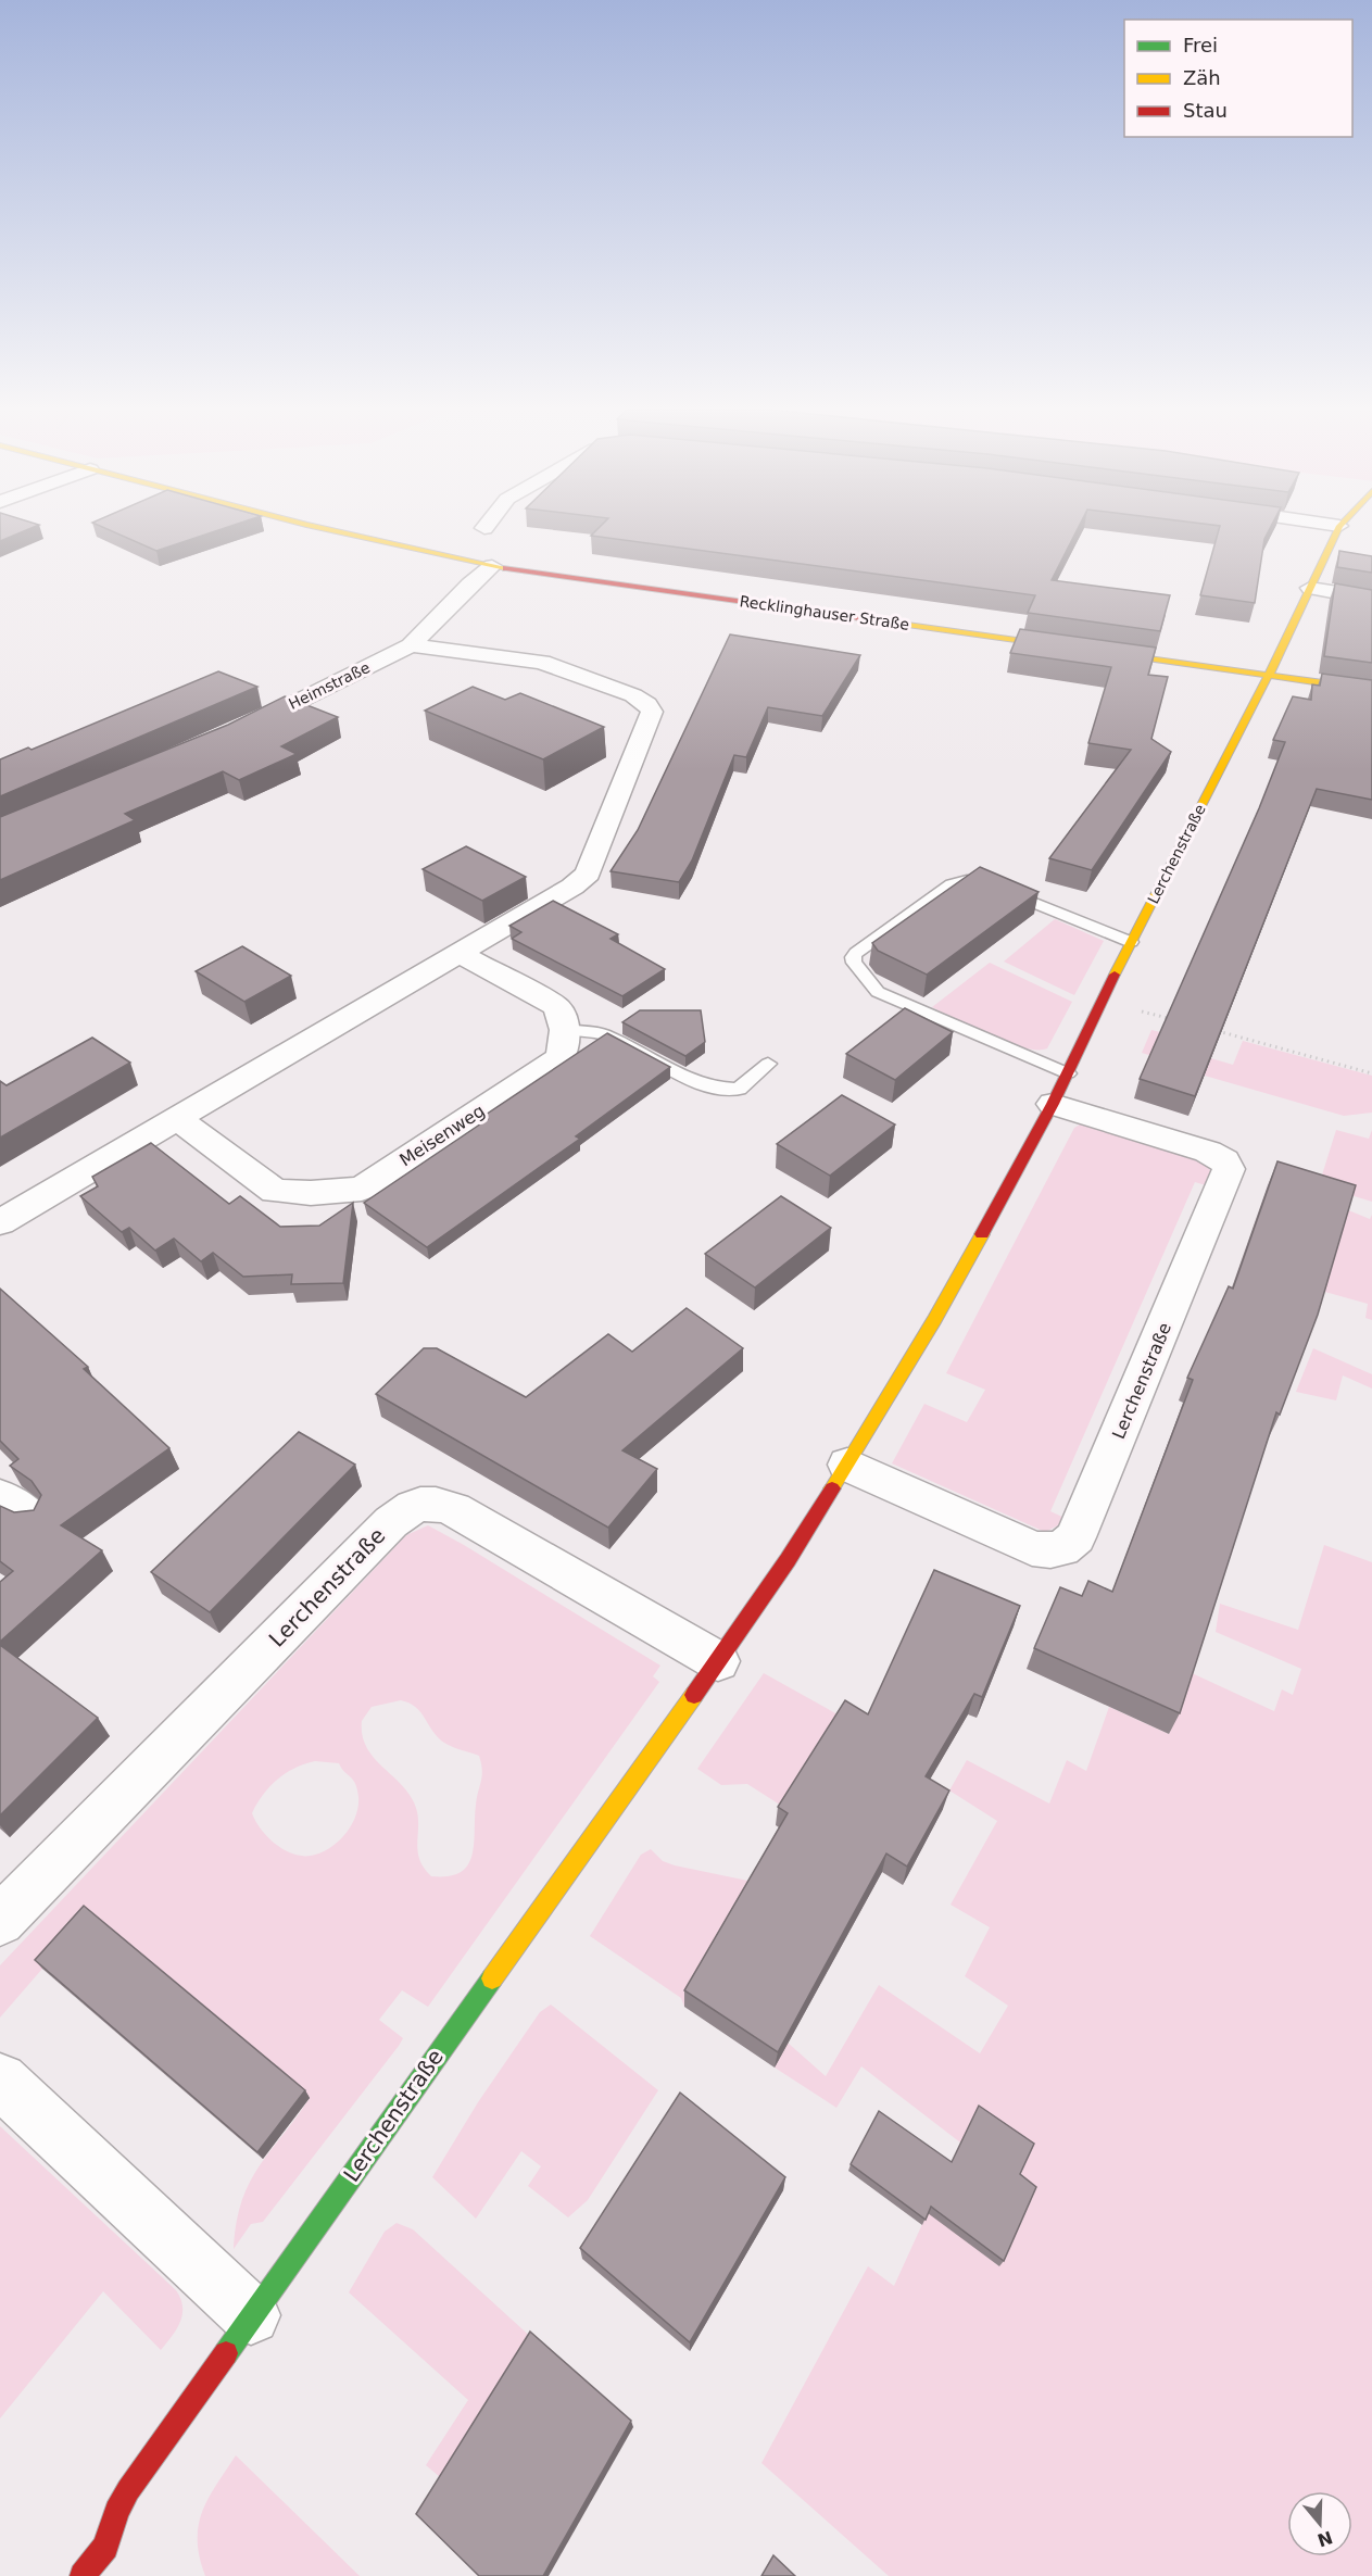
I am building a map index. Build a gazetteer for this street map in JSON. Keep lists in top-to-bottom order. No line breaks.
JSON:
{"streets":{"street":["Recklinghauser Straße","Heimstraße","Lerchenstraße","Meisenweg"]},"crossings":[["Recklinghauser Straße","Heimstraße"],["Recklinghauser Straße","Lerchenstraße"]],"legend":["Frei","Zäh","Stau"],"north":"bottom"}
